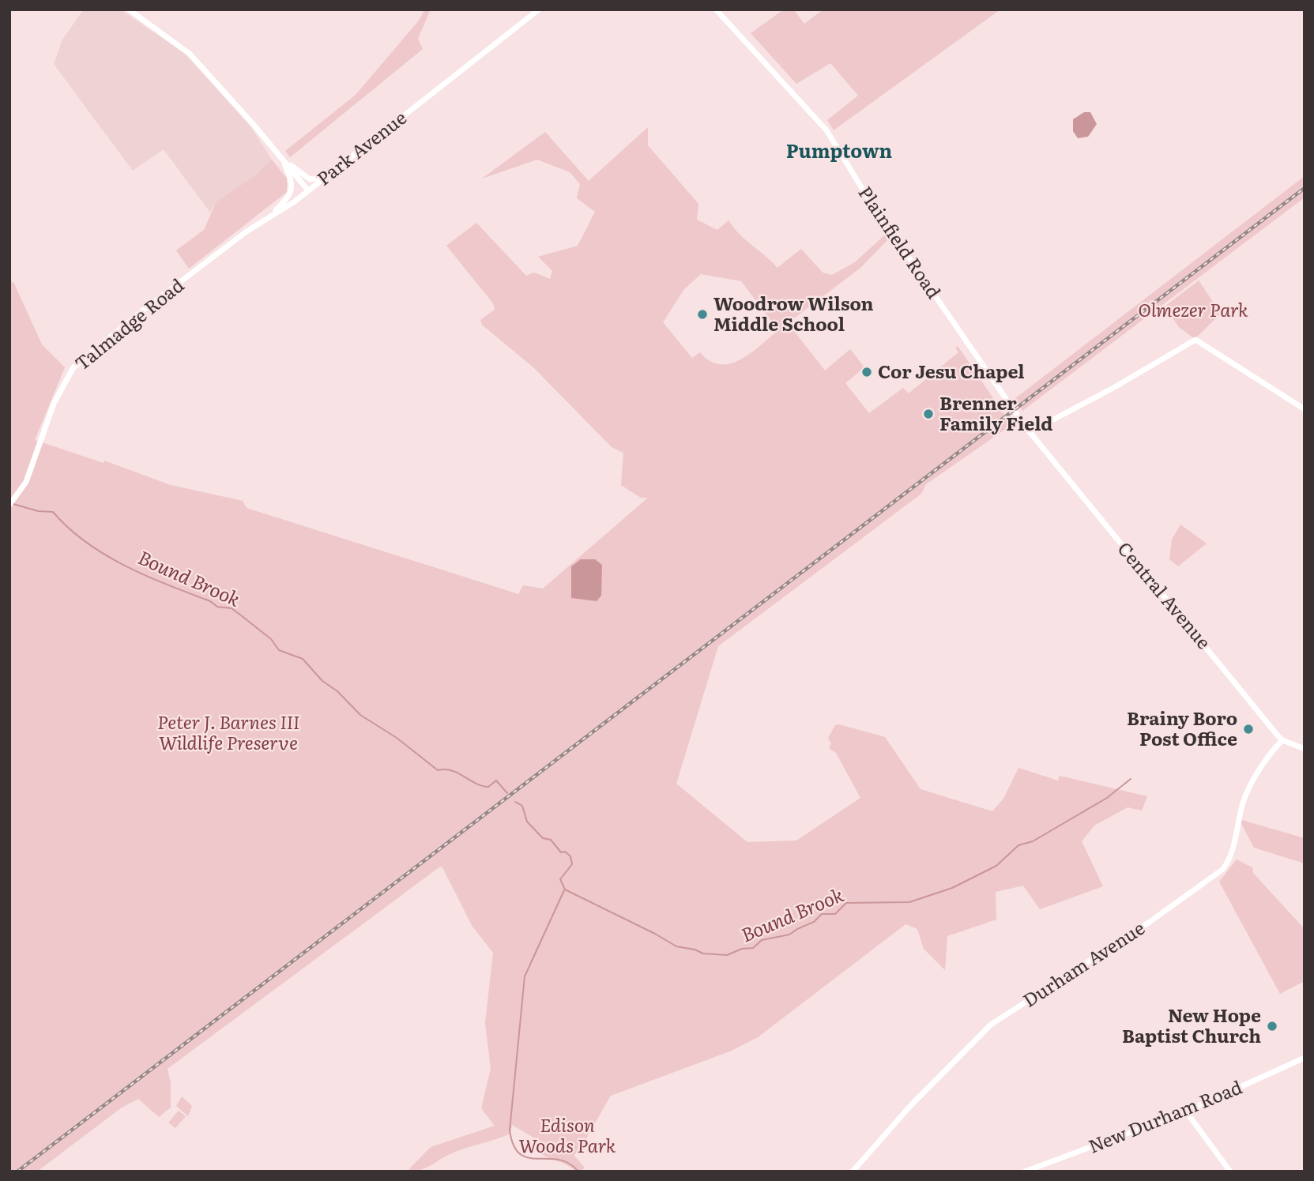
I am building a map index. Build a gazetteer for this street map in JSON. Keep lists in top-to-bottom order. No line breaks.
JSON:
{"streets":{"street":["Park Avenue","Plainfield Road","Talmadge Road","Central Avenue","Durham Avenue","New Durham Road"]},"crossings":[["Park Avenue","Talmadge Road"],["Plainfield Road","Central Avenue"],["Central Avenue","Durham Avenue"]],"districts":["Pumptown"],"water":["Bound Brook"],"parks":["Olmezer Park","Peter J. Barnes III Wildlife Preserve","Edison Woods Park"],"places":["Woodrow Wilson Middle School","Cor Jesu Chapel","Brenner Family Field","Brainy Boro Post Office","New Hope Baptist Church"]}
